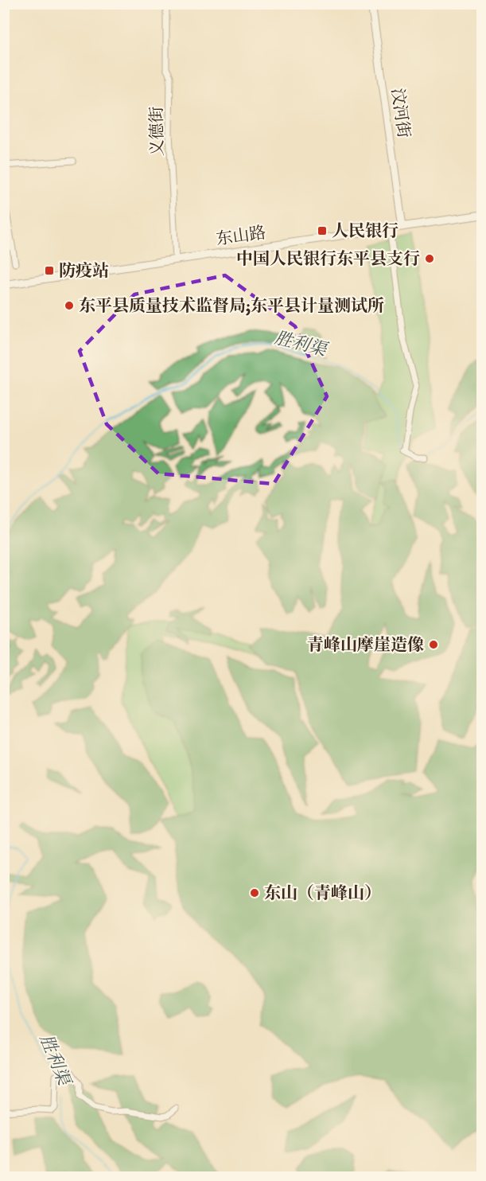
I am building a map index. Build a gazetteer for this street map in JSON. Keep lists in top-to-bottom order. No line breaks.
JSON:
{"streets":{"street":["汶河街","义德街","东山路"]},"crossings":[["汶河街","东山路"],["义德街","东山路"]],"water":["胜利渠"],"places":{"transit":["人民银行","防疫站"],"other":["中国人民银行东平县支行","东平县质量技术监督局;东平县计量测试所","青峰山摩崖造像","东山（青峰山）"]}}
